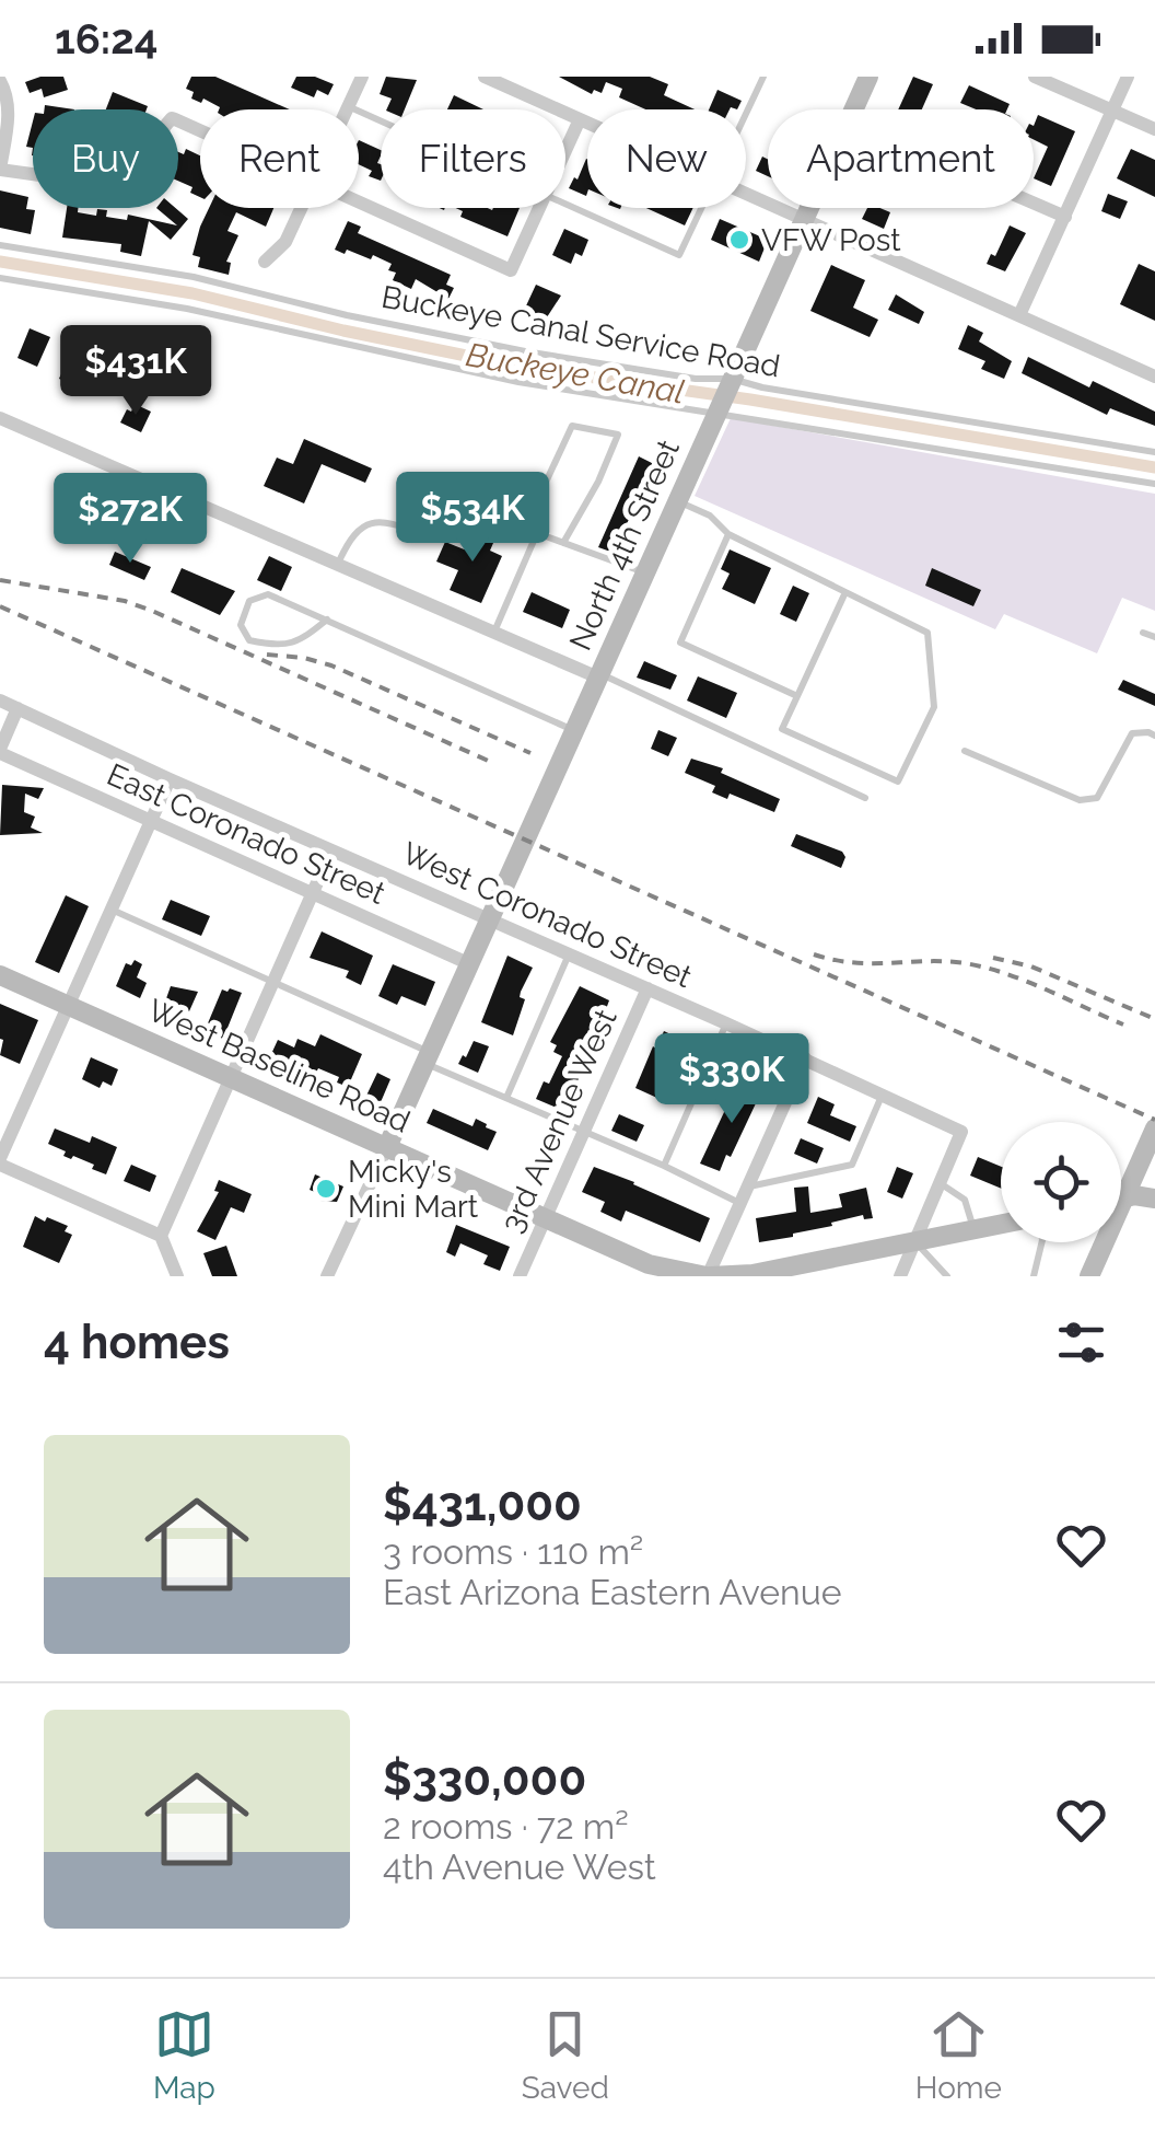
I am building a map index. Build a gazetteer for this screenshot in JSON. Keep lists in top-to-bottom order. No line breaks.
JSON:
{"streets":{"main road":["North 4th Street","West Baseline Road"],"street":["East Coronado Street","West Coronado Street","3rd Avenue West"],"lane":["Buckeye Canal Service Road"]},"crossings":[["Buckeye Canal Service Road","North 4th Street"],["North 4th Street","East Coronado Street"],["North 4th Street","West Coronado Street"],["North 4th Street","West Baseline Road"],["East Coronado Street","West Coronado Street"],["West Coronado Street","3rd Avenue West"],["West Baseline Road","3rd Avenue West"]],"water":["Buckeye Canal"],"places":["VFW Post","Micky's Mini Mart"],"page":{"status":"16:24","chip":["Buy","Rent","Filters","New","Apartment"],"price":["$431K","$534K","$272K","$330K"],"heading":"4 homes","list":[{"name":"$431,000","note":"3 rooms · 110 m² · East Arizona Eastern Avenue"},{"name":"$330,000","note":"2 rooms · 72 m² · 4th Avenue West"}],"tabs":["Map","Saved","Home"]}}
